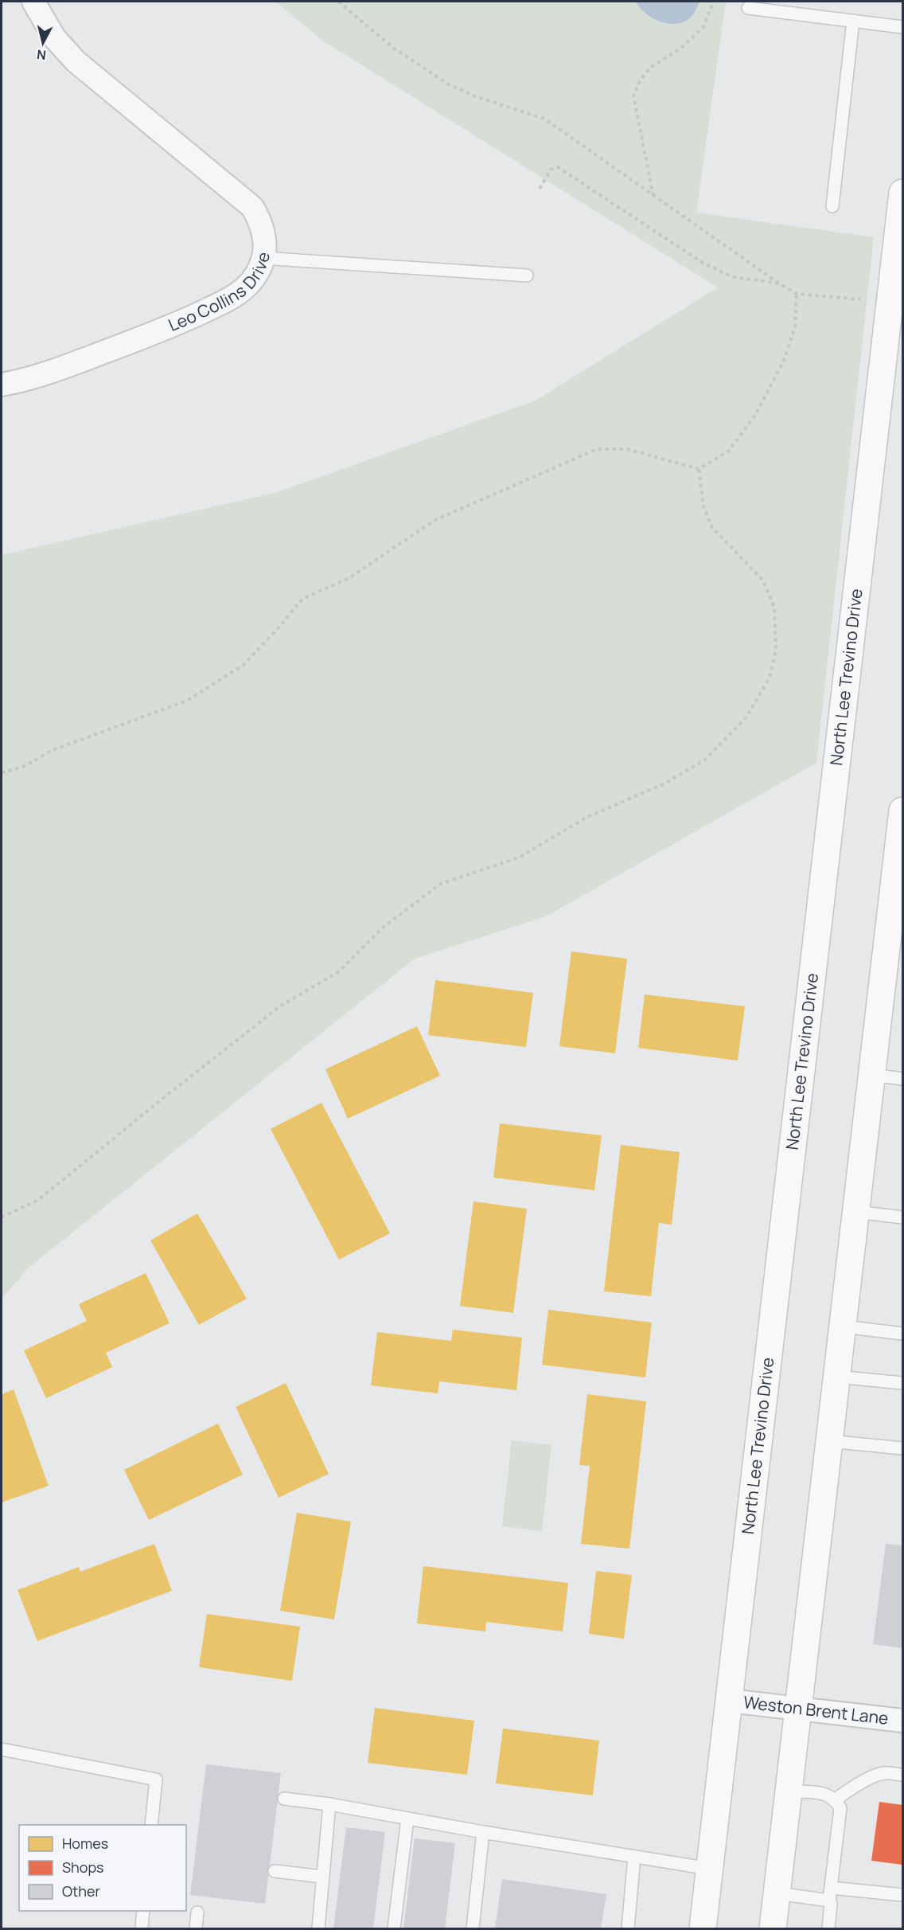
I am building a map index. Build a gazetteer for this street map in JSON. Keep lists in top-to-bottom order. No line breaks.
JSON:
{"streets":{"main road":["North Lee Trevino Drive"],"street":["Leo Collins Drive","Weston Brent Lane"]},"crossings":[["North Lee Trevino Drive","Weston Brent Lane"]],"legend":["Homes","Shops","Other"],"north":"bottom"}
